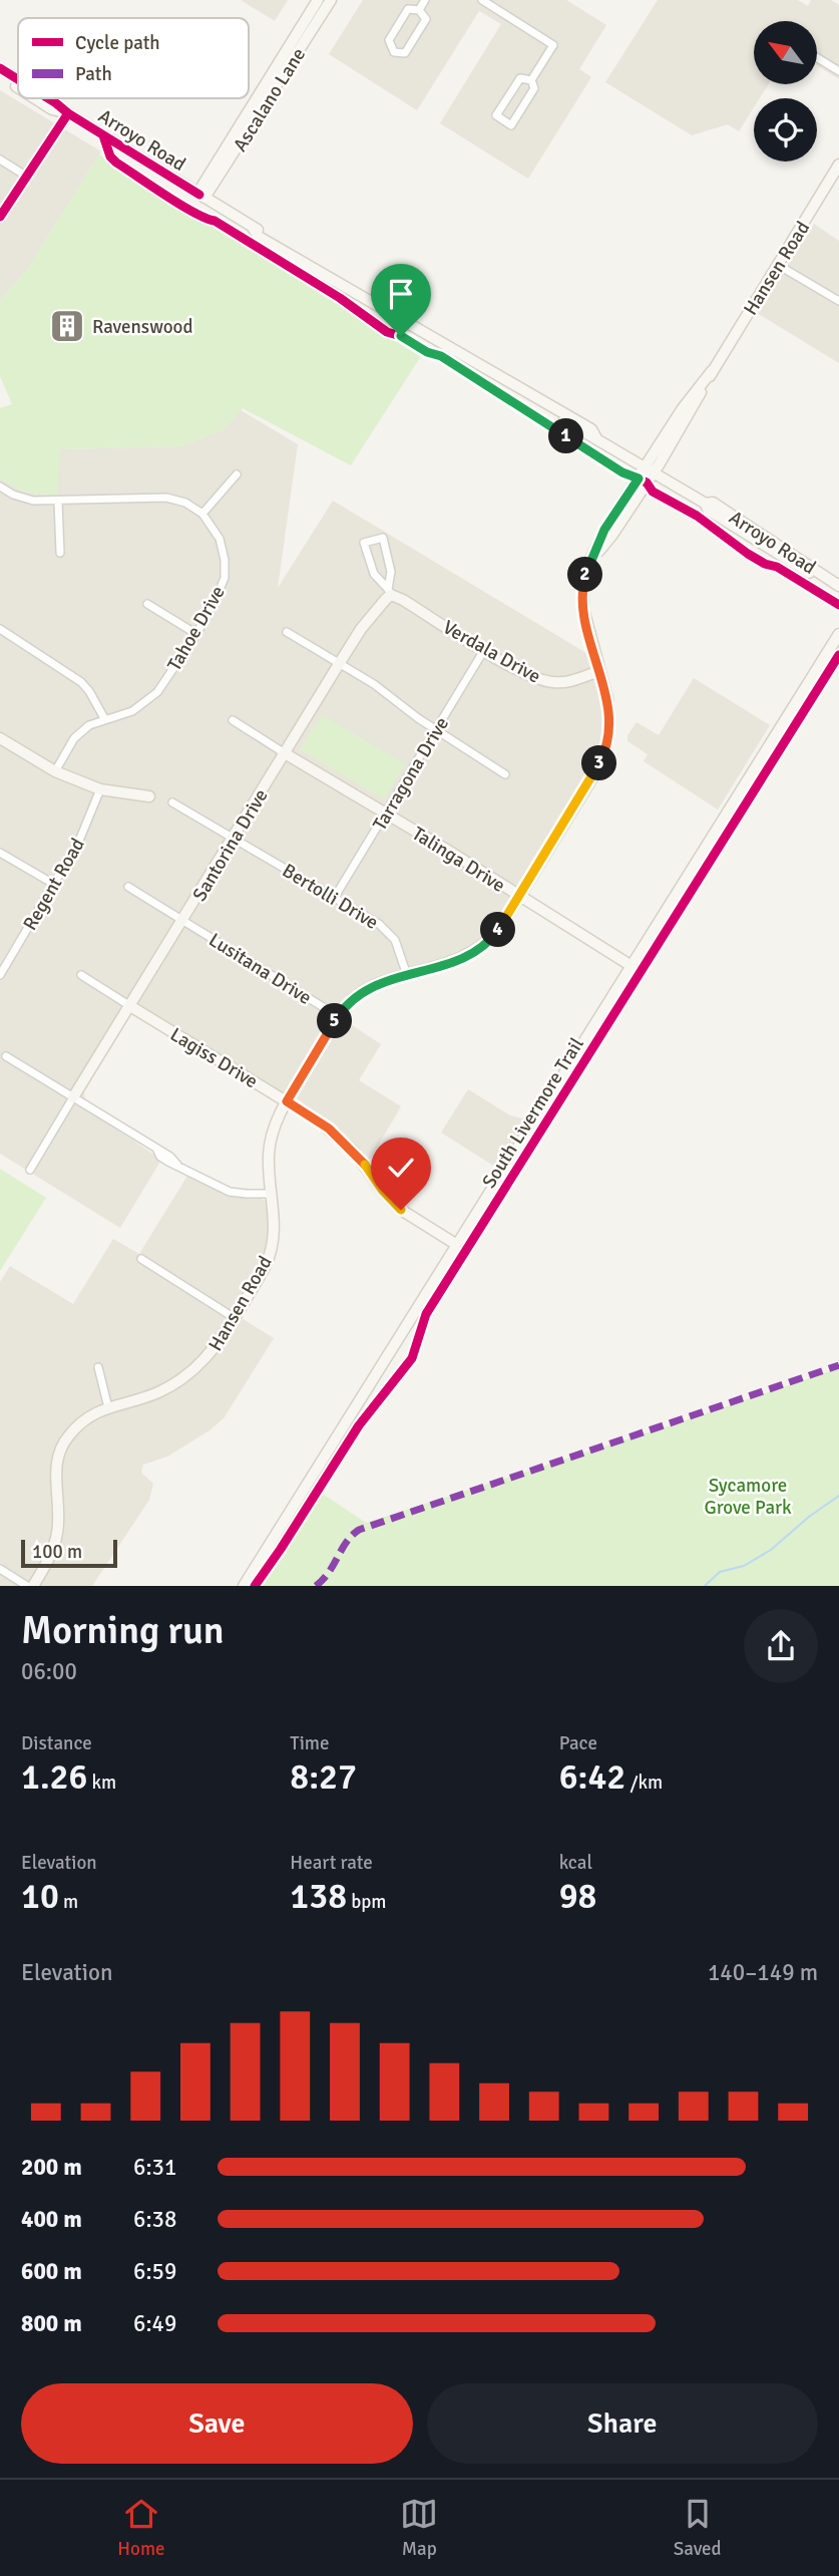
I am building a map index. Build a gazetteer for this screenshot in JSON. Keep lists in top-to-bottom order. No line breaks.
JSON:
{"streets":{"street":["Ascalano Lane","Arroyo Road","Hansen Road","Tahoe Drive","Verdala Drive","Tarragona Drive","Santorina Drive","Talinga Drive","Regent Road","Bertolli Drive","Lusitana Drive","Lagiss Drive"],"cycle path":["South Livermore Trail"]},"crossings":[["Ascalano Lane","Arroyo Road"],["Arroyo Road","Hansen Road"],["Hansen Road","Verdala Drive"],["Hansen Road","Talinga Drive"],["Hansen Road","Bertolli Drive"],["Hansen Road","Lusitana Drive"],["Hansen Road","Lagiss Drive"],["Verdala Drive","Tarragona Drive"],["Verdala Drive","Santorina Drive"],["Tarragona Drive","Talinga Drive"],["Tarragona Drive","Bertolli Drive"],["Santorina Drive","Talinga Drive"],["Santorina Drive","Bertolli Drive"],["Santorina Drive","Lusitana Drive"],["Santorina Drive","Lagiss Drive"]],"parks":["Sycamore Grove Park"],"places":{"building":["Ravenswood"]},"legend":["Cycle path","Path"],"scale_bar":"100 m","north":"top left","page":{"pins":["1","2","3","4","5"],"scale":"100 m","heading":["Morning run","06:00"],"stats":[["Distance","1.26 km"],["Time","8:27"],["Pace","6:42 /km"],["Elevation","10 m"],["Heart rate","138 bpm"],["kcal","98"]],"chart":["Elevation","140–149 m"],"list":[{"name":"200 m","note":"6:31"},{"name":"400 m","note":"6:38"},{"name":"600 m","note":"6:59"},{"name":"800 m","note":"6:49"}],"buttons":["Save","Share"],"tabs":["Home","Map","Saved"]}}
